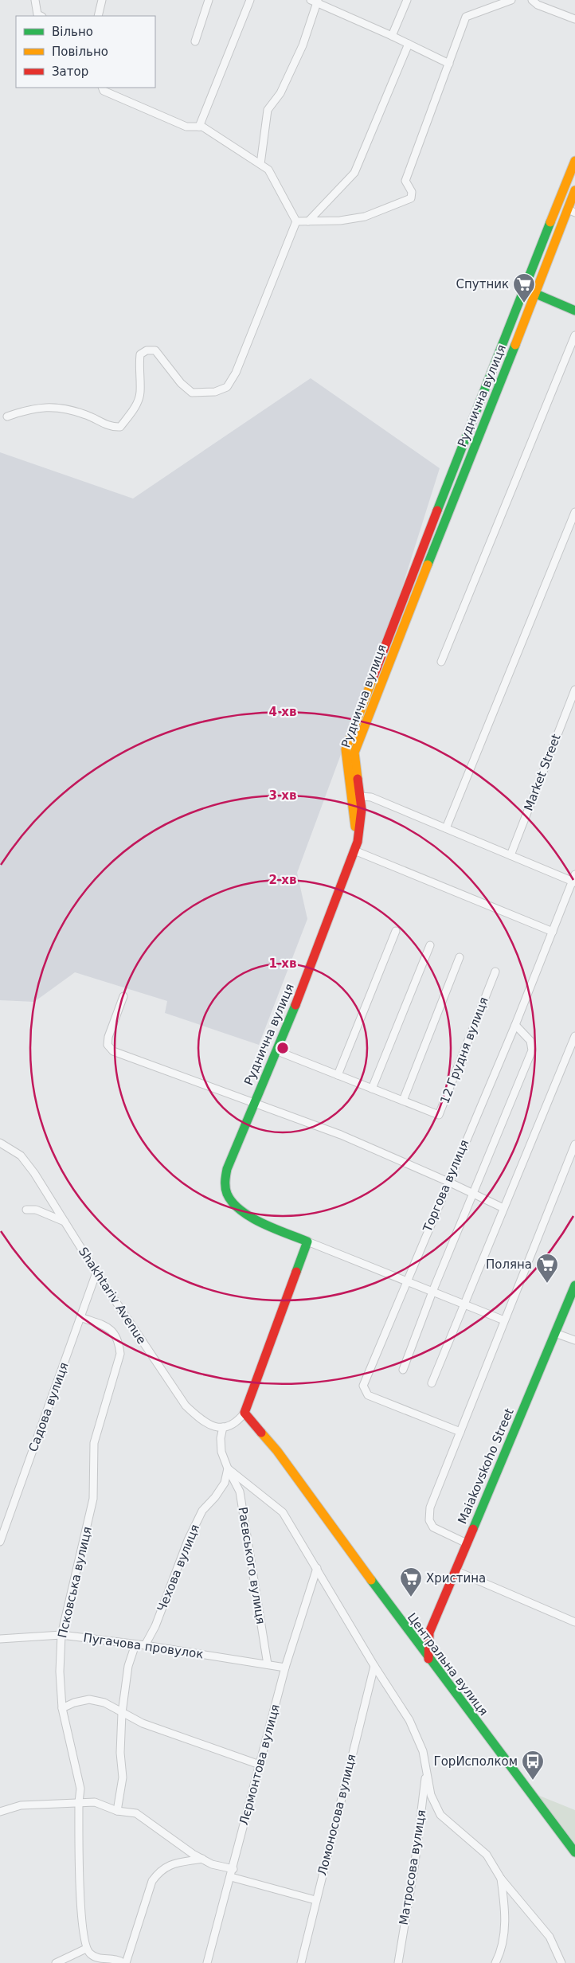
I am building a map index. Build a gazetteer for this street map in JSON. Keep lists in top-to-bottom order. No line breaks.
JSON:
{"streets":{"main road":["Руднична вулиця","Maiakovskoho Street","Центральна вулиця"],"street":["Market Street","12 Грудня вулиця","Торгова вулиця","Shakhtariv Avenue","Садова вулиця","Раєвського вулиця","Чехова вулиця","Псковська вулиця","Пугачова провулок","Лєрмонтова вулиця","Ломоносова вулиця","Матросова вулиця"]},"crossings":[["Руднична вулиця","12 Грудня вулиця"],["Руднична вулиця","Торгова вулиця"],["Shakhtariv Avenue","Садова вулиця"],["Shakhtariv Avenue","Центральна вулиця"],["Садова вулиця","Псковська вулиця"],["Maiakovskoho Street","Центральна вулиця"],["Раєвського вулиця","Чехова вулиця"],["Раєвського вулиця","Пугачова провулок"],["Чехова вулиця","Пугачова провулок"],["Псковська вулиця","Пугачова провулок"],["Пугачова провулок","Лєрмонтова вулиця"]],"places":{"supermarket":["Спутник","Поляна","Христина"],"bus stop":["ГорИсполком"]},"legend":["Вільно","Повільно","Затор"],"rings":["4 хв","3 хв","2 хв","1 хв"]}
